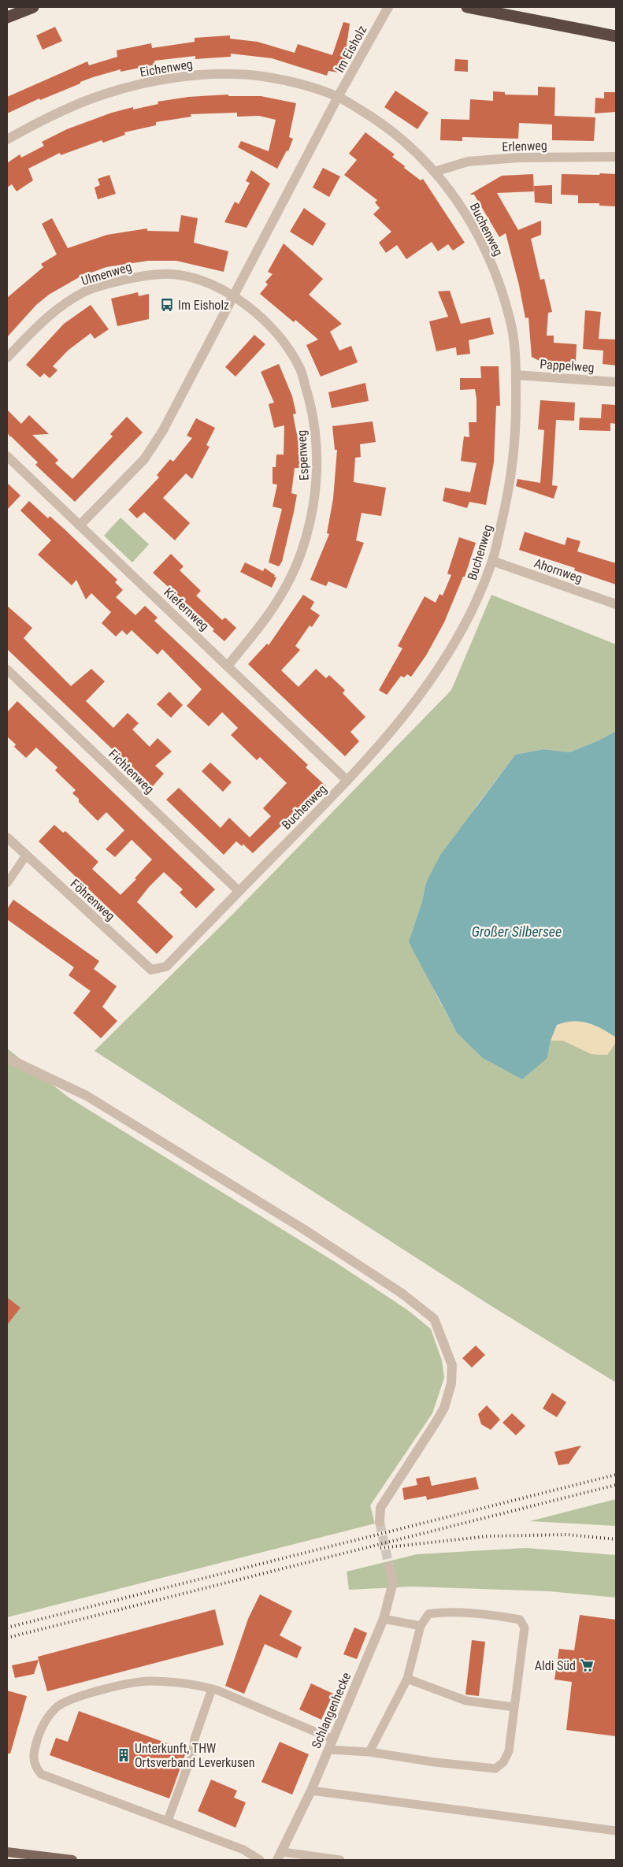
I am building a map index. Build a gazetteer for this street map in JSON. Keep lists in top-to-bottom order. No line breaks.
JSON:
{"streets":{"street":["Im Eisholz","Eichenweg","Erlenweg","Buchenweg","Ulmenweg","Pappelweg","Espenweg","Ahornweg","Kiefernweg","Fichtenweg","Föhrenweg","Schlangenhecke"]},"crossings":[["Im Eisholz","Eichenweg"],["Im Eisholz","Buchenweg"],["Im Eisholz","Ulmenweg"],["Im Eisholz","Espenweg"],["Im Eisholz","Kiefernweg"],["Eichenweg","Buchenweg"],["Erlenweg","Buchenweg"],["Buchenweg","Pappelweg"],["Buchenweg","Ahornweg"],["Buchenweg","Kiefernweg"],["Buchenweg","Fichtenweg"],["Buchenweg","Föhrenweg"],["Ulmenweg","Espenweg"],["Espenweg","Kiefernweg"]],"water":["Großer Silbersee"],"places":{"bus stop":["Im Eisholz"],"supermarket":["Aldi Süd"],"building":["Unterkunft, THW Ortsverband Leverkusen"]}}
